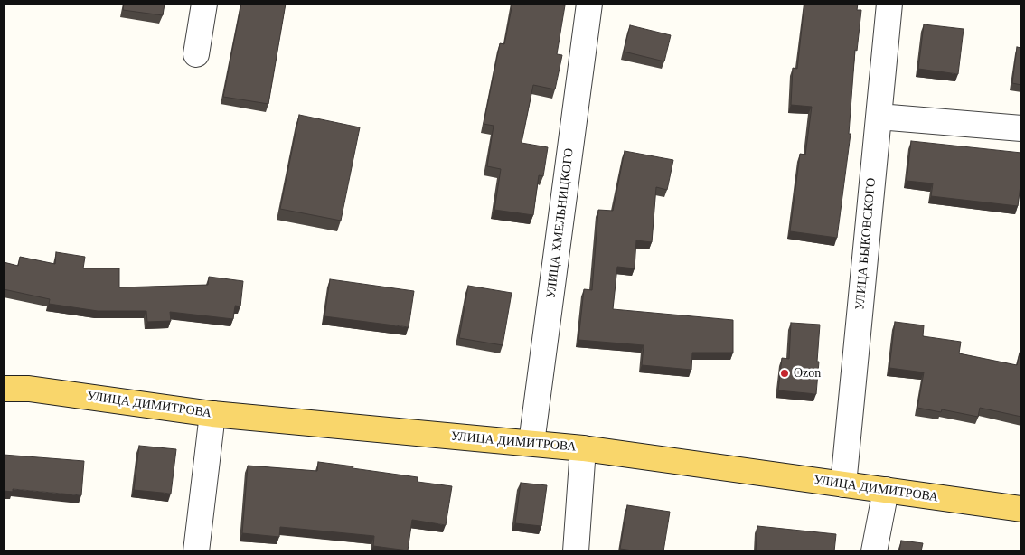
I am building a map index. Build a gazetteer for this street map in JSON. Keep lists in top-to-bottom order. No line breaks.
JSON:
{"streets":{"main road":["УЛИЦА ДИМИТРОВА"],"street":["УЛИЦА ХМЕЛЬНИЦКОГО","УЛИЦА БЫКОВСКОГО"]},"crossings":[["УЛИЦА ХМЕЛЬНИЦКОГО","УЛИЦА ДИМИТРОВА"],["УЛИЦА БЫКОВСКОГО","УЛИЦА ДИМИТРОВА"]],"places":["Ozon"]}
